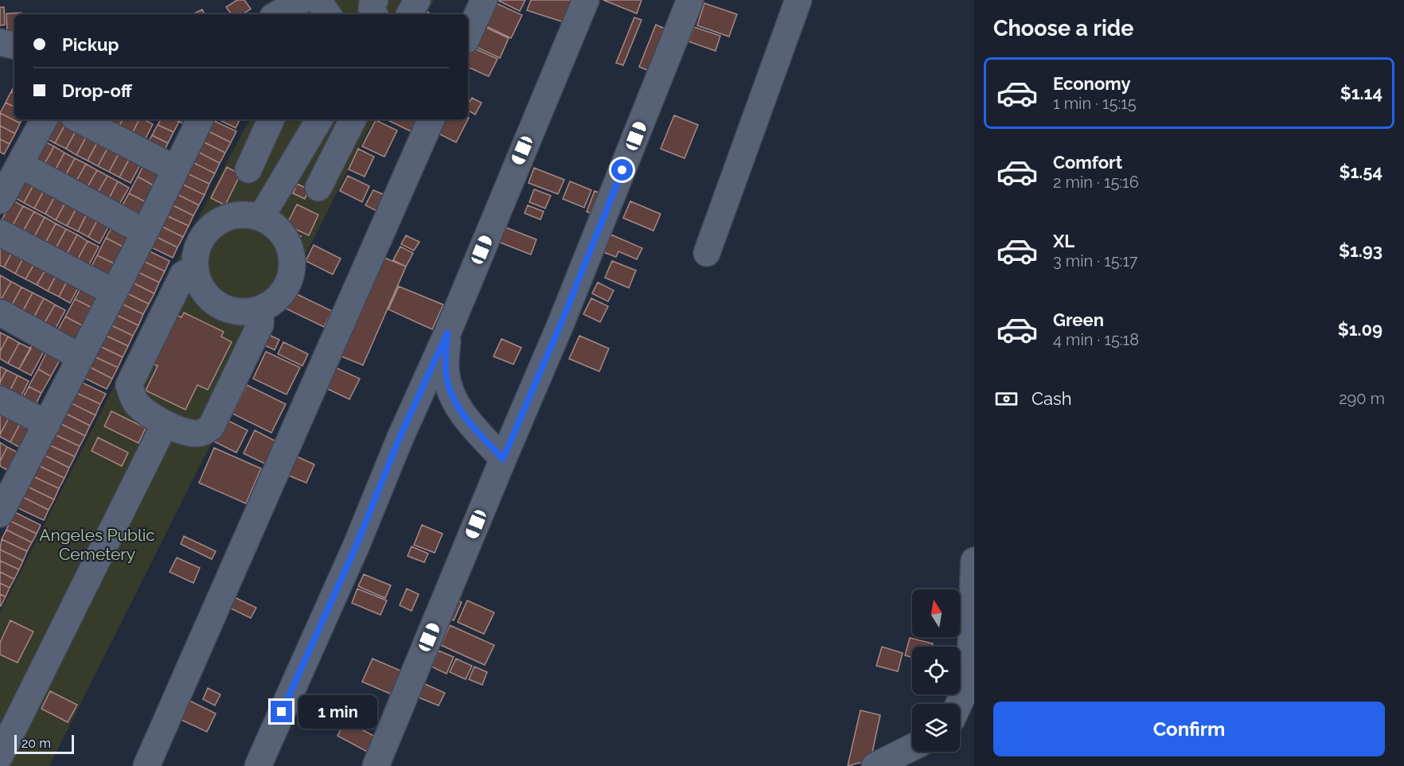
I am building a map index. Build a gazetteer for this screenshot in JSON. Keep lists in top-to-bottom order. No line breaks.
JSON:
{"parks":["Angeles Public Cemetery"],"scale_bar":"20 m","north":"top","page":{"heading":"Choose a ride","banner":["Pickup","Drop-off"],"list":[{"name":"Economy","note":"1 min · 15:15","value":"$1.14"},{"name":"Comfort","note":"2 min · 15:16","value":"$1.54"},{"name":"XL","note":"3 min · 15:17","value":"$1.93"},{"name":"Green","note":"4 min · 15:18","value":"$1.09"}],"pay":["Cash","290 m"],"buttons":"Confirm","bubble":"1 min","scale":"20 m"}}
